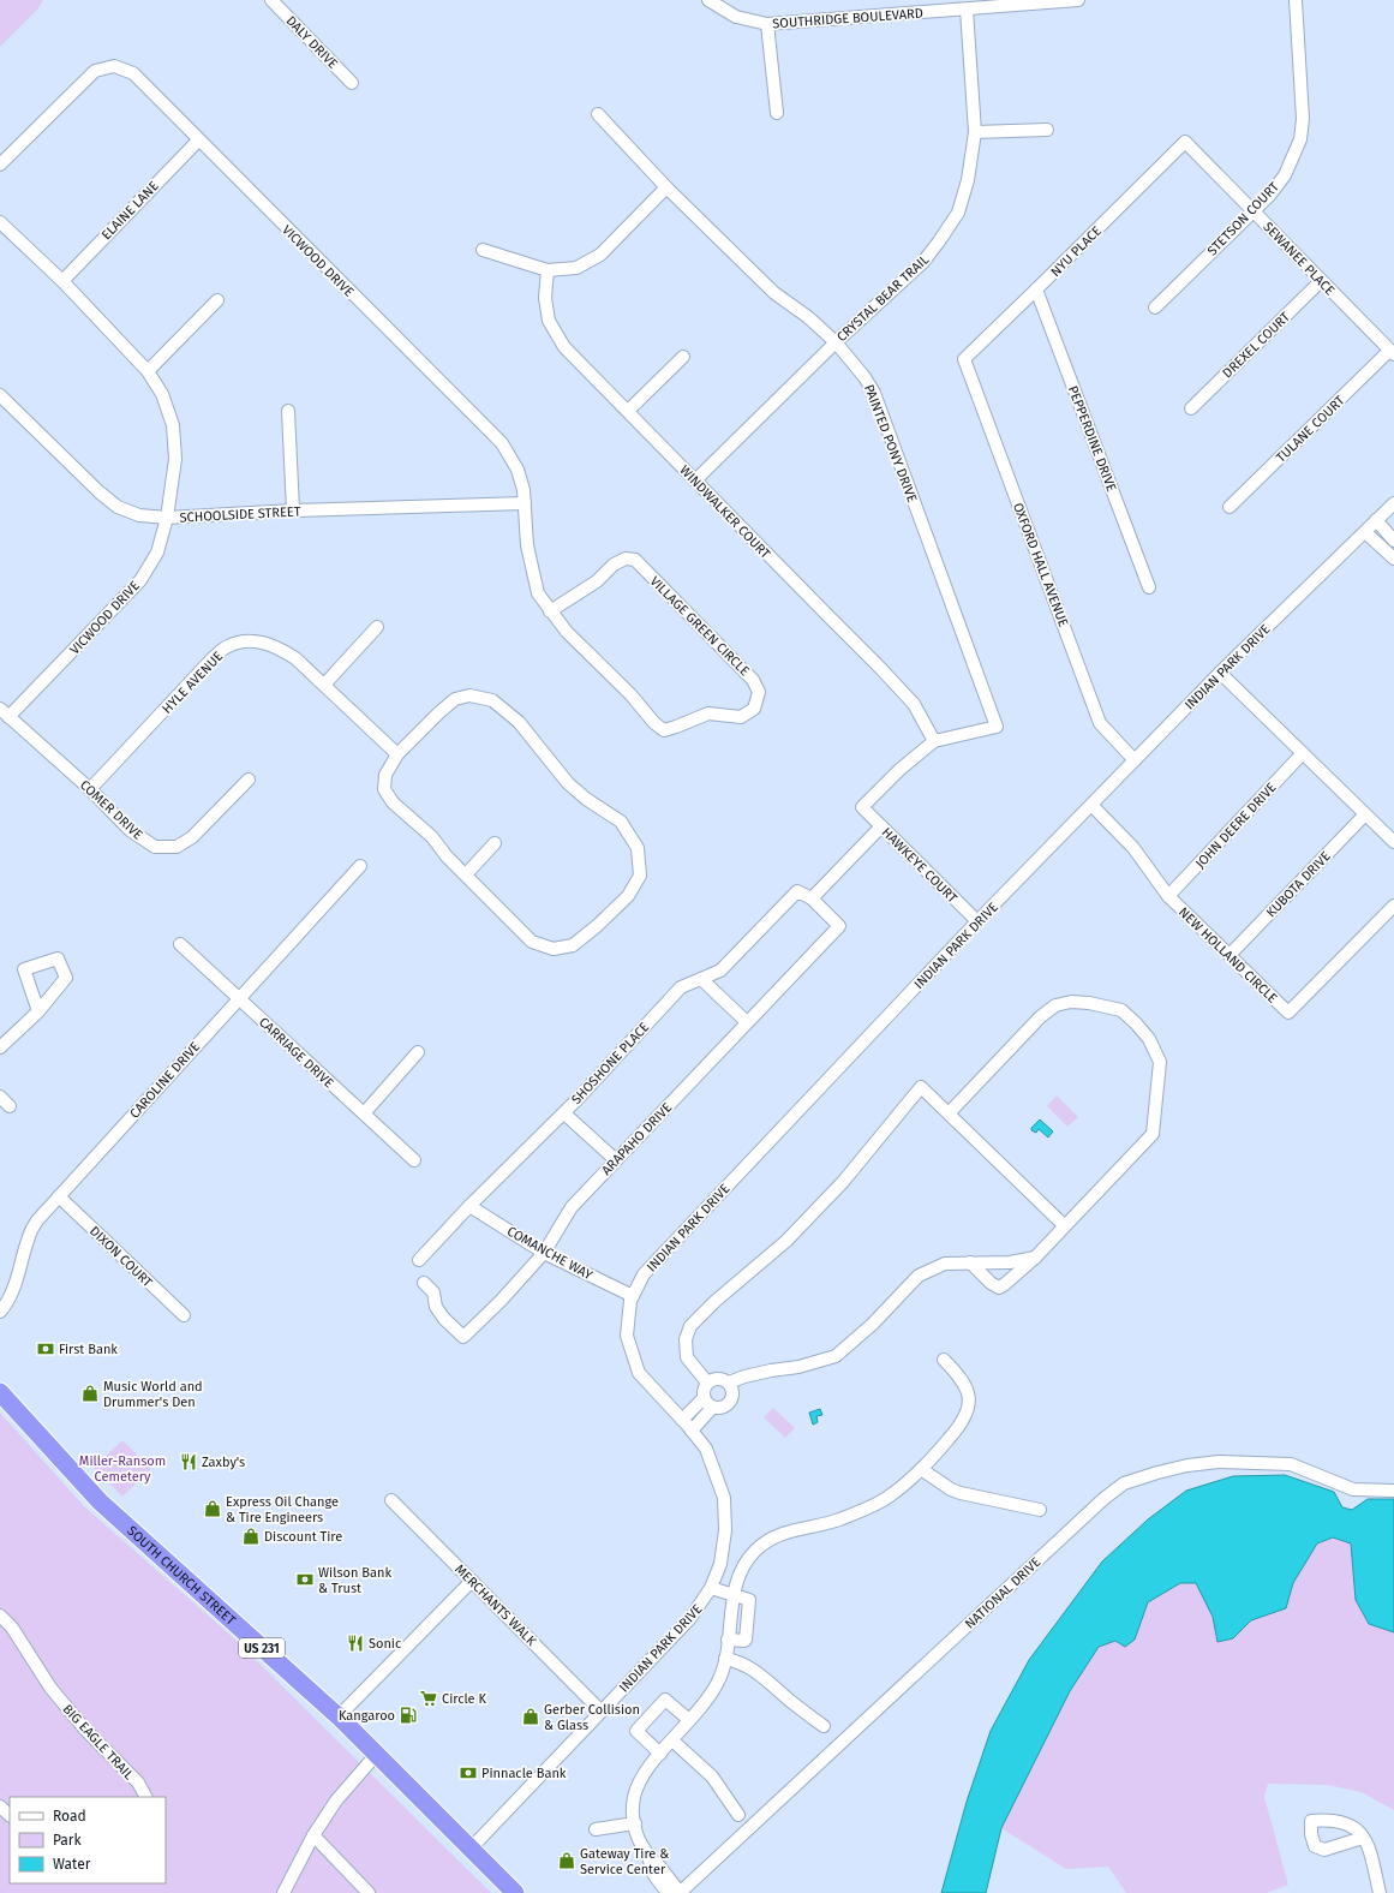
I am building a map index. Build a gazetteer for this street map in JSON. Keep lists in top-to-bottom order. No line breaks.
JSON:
{"streets":{"highway":["SOUTH CHURCH STREET","US 231"],"street":["SOUTHRIDGE BOULEVARD","DALY DRIVE","ELAINE LANE","STETSON COURT","NYU PLACE","SEWANEE PLACE","VICWOOD DRIVE","CRYSTAL BEAR TRAIL","DREXEL COURT","TULANE COURT","PEPPERDINE DRIVE","PAINTED PONY DRIVE","WINDWALKER COURT","SCHOOLSIDE STREET","OXFORD HALL AVENUE","VILLAGE GREEN CIRCLE","INDIAN PARK DRIVE","HYLE AVENUE","COMER DRIVE","JOHN DEERE DRIVE","HAWKEYE COURT","KUBOTA DRIVE","NEW HOLLAND CIRCLE","CARRIAGE DRIVE","SHOSHONE PLACE","CAROLINE DRIVE","ARAPAHO DRIVE","COMANCHE WAY","DIXON COURT","NATIONAL DRIVE","MERCHANTS WALK","BIG EAGLE TRAIL"]},"crossings":[["SOUTHRIDGE BOULEVARD","CRYSTAL BEAR TRAIL"],["ELAINE LANE","VICWOOD DRIVE"],["STETSON COURT","SEWANEE PLACE"],["NYU PLACE","SEWANEE PLACE"],["NYU PLACE","PEPPERDINE DRIVE"],["NYU PLACE","OXFORD HALL AVENUE"],["SEWANEE PLACE","DREXEL COURT"],["SEWANEE PLACE","TULANE COURT"],["VICWOOD DRIVE","SCHOOLSIDE STREET"],["VICWOOD DRIVE","VILLAGE GREEN CIRCLE"],["VICWOOD DRIVE","COMER DRIVE"],["CRYSTAL BEAR TRAIL","PAINTED PONY DRIVE"],["CRYSTAL BEAR TRAIL","WINDWALKER COURT"],["PAINTED PONY DRIVE","WINDWALKER COURT"],["PAINTED PONY DRIVE","HAWKEYE COURT"],["WINDWALKER COURT","HAWKEYE COURT"],["OXFORD HALL AVENUE","INDIAN PARK DRIVE"],["INDIAN PARK DRIVE","HAWKEYE COURT"],["INDIAN PARK DRIVE","NEW HOLLAND CIRCLE"],["INDIAN PARK DRIVE","COMANCHE WAY"],["INDIAN PARK DRIVE","SOUTH CHURCH STREET"],["INDIAN PARK DRIVE","MERCHANTS WALK"],["HYLE AVENUE","COMER DRIVE"],["JOHN DEERE DRIVE","NEW HOLLAND CIRCLE"],["KUBOTA DRIVE","NEW HOLLAND CIRCLE"],["CARRIAGE DRIVE","CAROLINE DRIVE"],["SHOSHONE PLACE","ARAPAHO DRIVE"],["SHOSHONE PLACE","COMANCHE WAY"],["CAROLINE DRIVE","DIXON COURT"],["ARAPAHO DRIVE","COMANCHE WAY"]],"parks":["Miller-Ransom Cemetery"],"places":{"bank":["First Bank","Wilson Bank & Trust","Pinnacle Bank"],"shop":["Music World and Drummer's Den","Express Oil Change & Tire Engineers","Discount Tire","Gerber Collision & Glass","Gateway Tire & Service Center"],"restaurant":["Zaxby's","Sonic"],"supermarket":["Circle K"],"fuel station":["Kangaroo"]},"legend":["Road","Park","Water"]}
